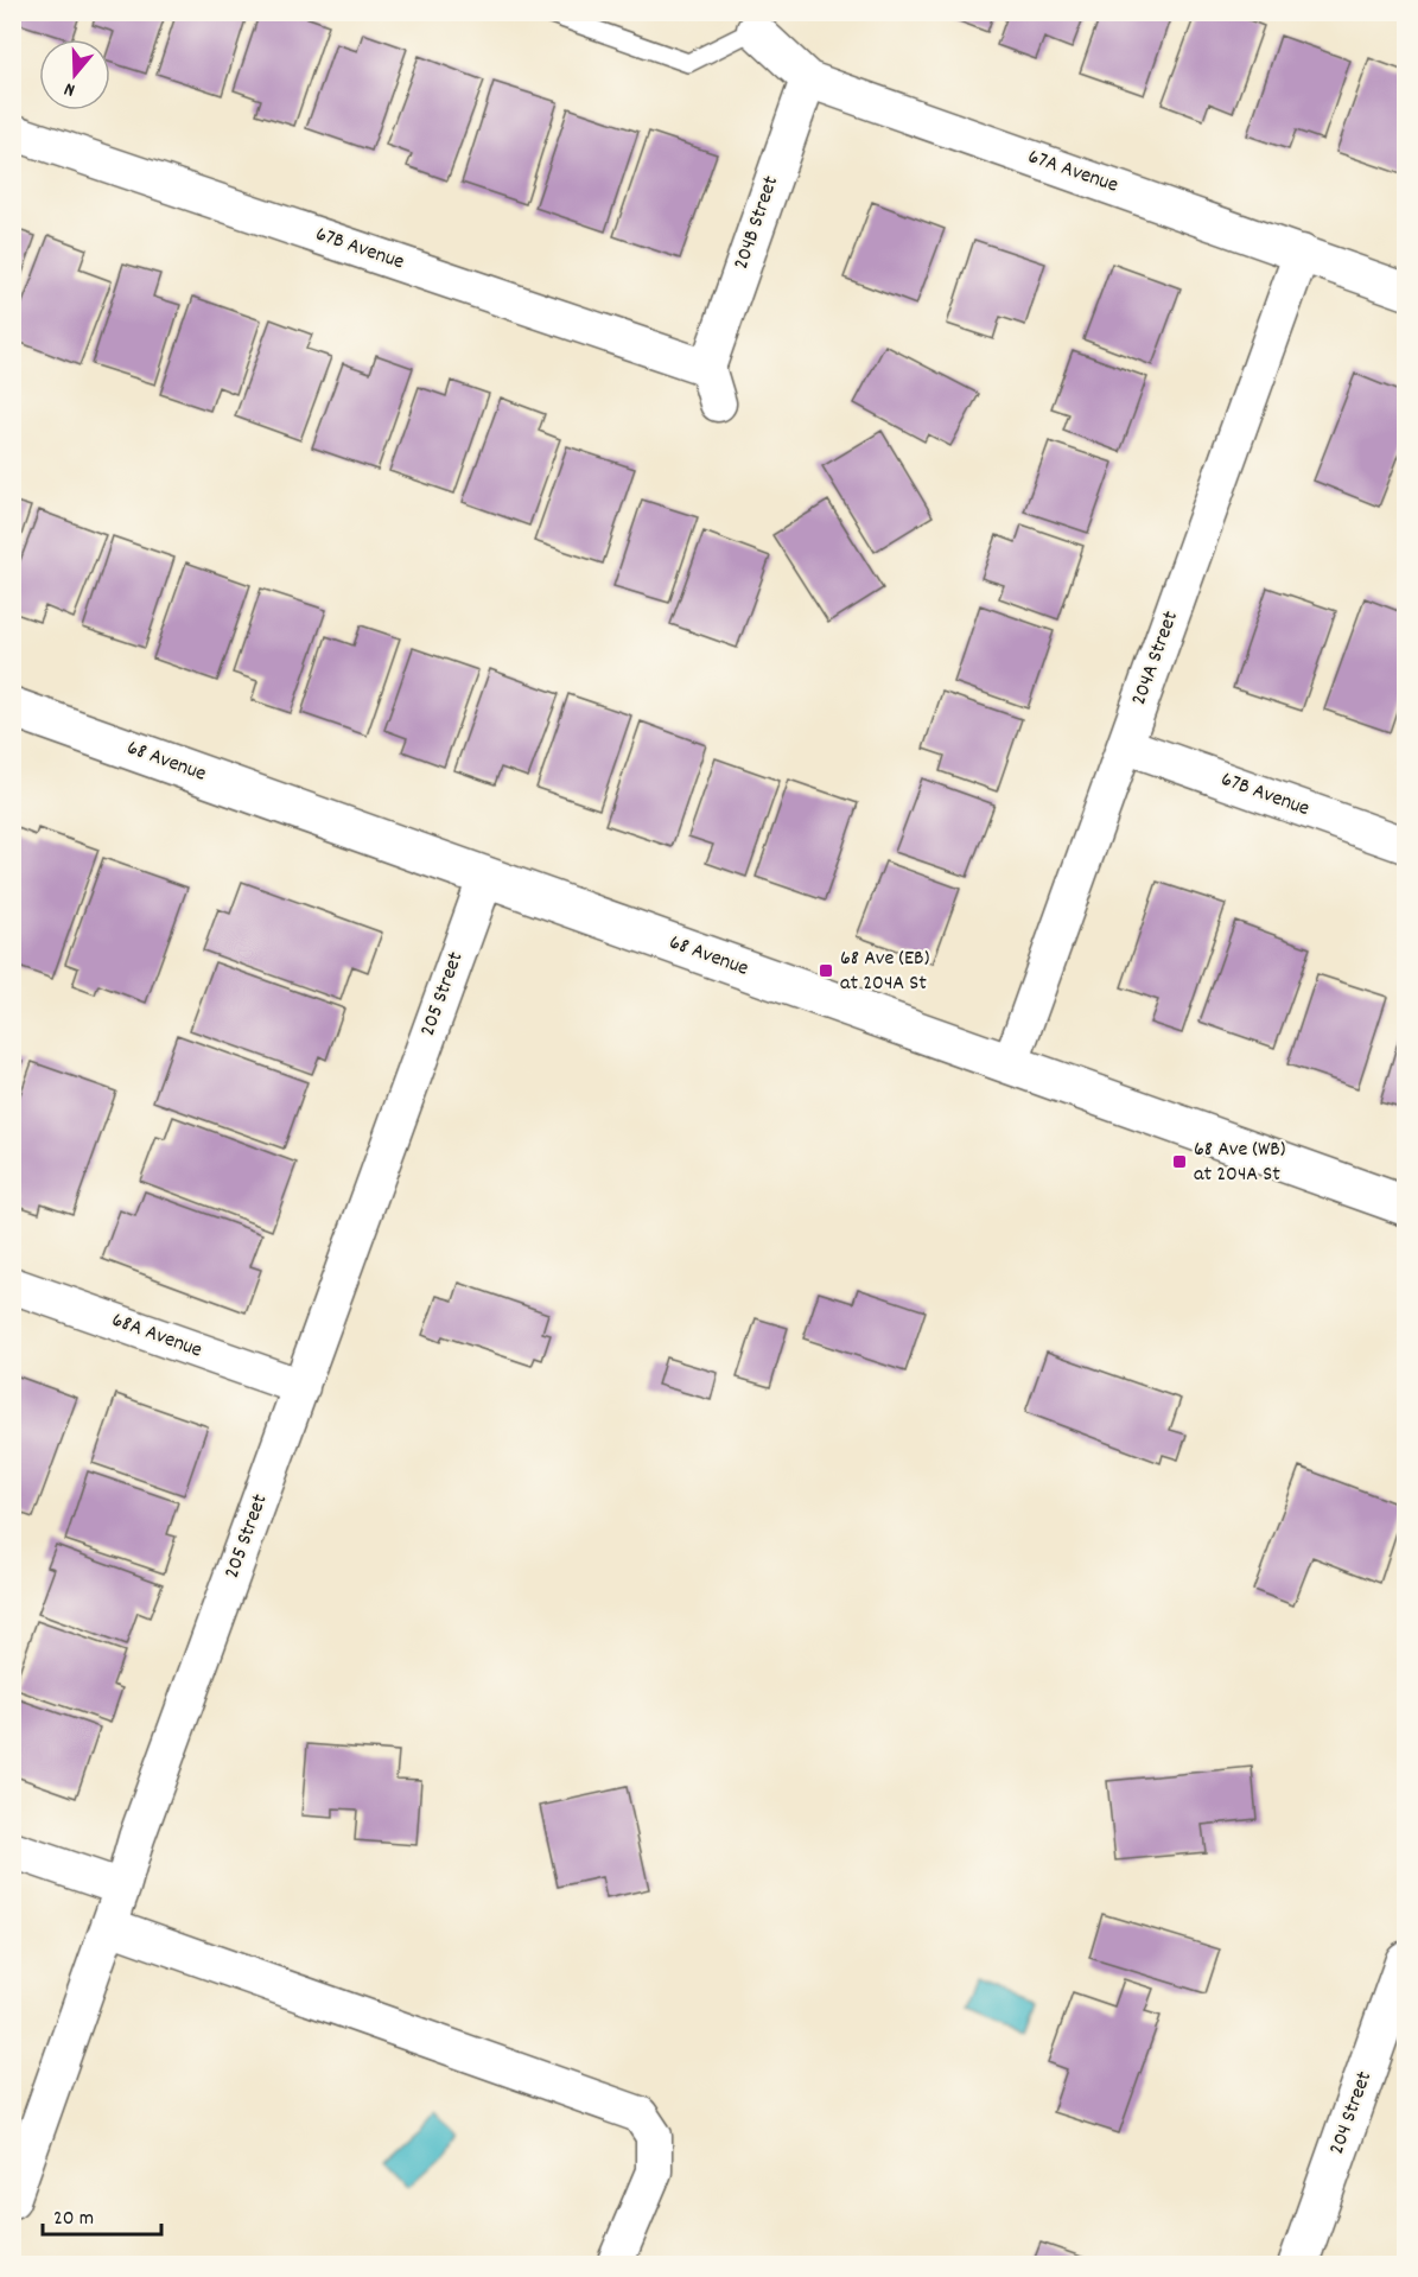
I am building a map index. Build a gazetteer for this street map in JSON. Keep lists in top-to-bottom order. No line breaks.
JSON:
{"streets":{"street":["67A Avenue","204B Street","67B Avenue","204A Street","68 Avenue","205 Street","68A Avenue","204 Street"]},"crossings":[["67A Avenue","204B Street"],["67A Avenue","204A Street"],["204B Street","67B Avenue"],["67B Avenue","204A Street"],["204A Street","68 Avenue"],["68 Avenue","205 Street"],["205 Street","68A Avenue"]],"places":{"transit":["68 Ave (EB) at 204A St","68 Ave (WB) at 204A St"]},"scale_bar":"20 m","north":"bottom"}
